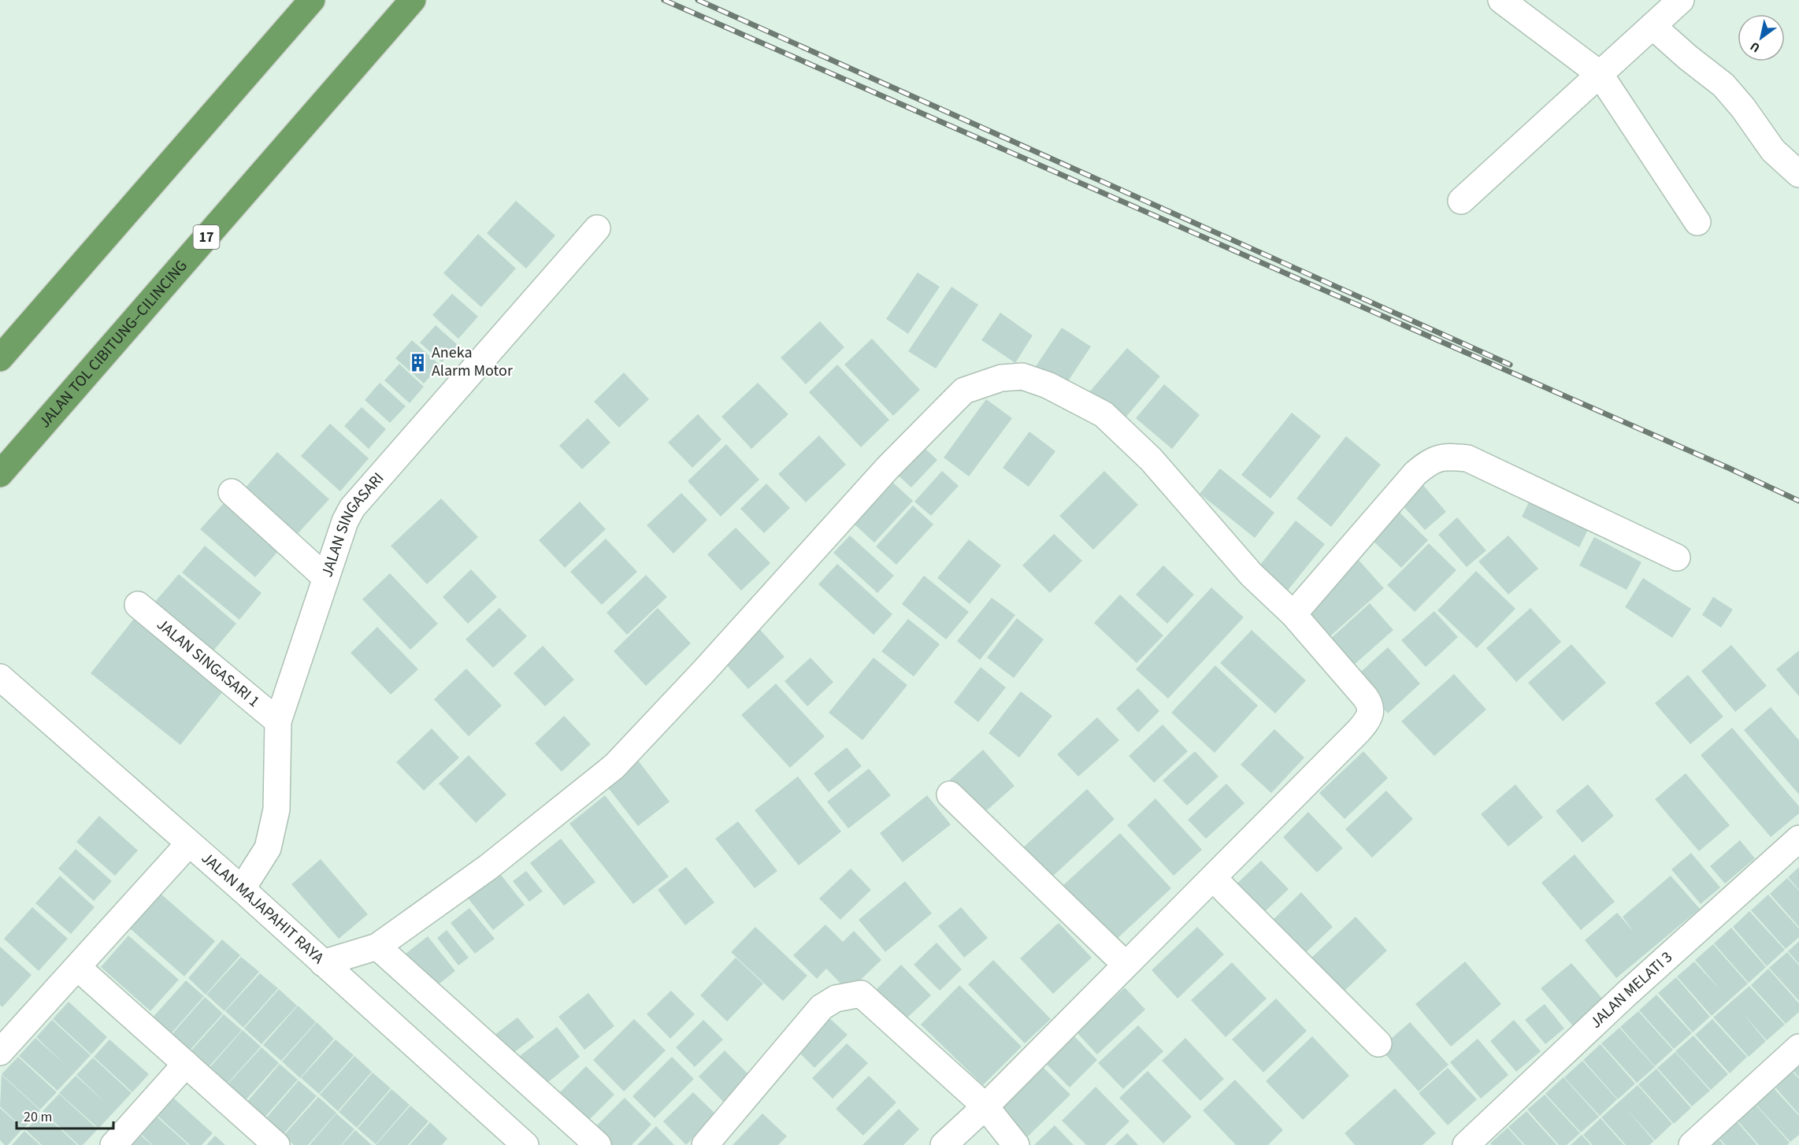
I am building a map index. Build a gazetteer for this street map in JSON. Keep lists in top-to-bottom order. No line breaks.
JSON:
{"streets":{"highway":["17","JALAN TOL CIBITUNG–CILINCING"],"street":["JALAN SINGASARI","JALAN SINGASARI 1","JALAN MAJAPAHIT RAYA","JALAN MELATI 3"]},"crossings":[["JALAN SINGASARI","JALAN SINGASARI 1"],["JALAN SINGASARI","JALAN MAJAPAHIT RAYA"]],"places":{"building":["Aneka Alarm Motor"]},"scale_bar":"20 m","north":"bottom left"}
